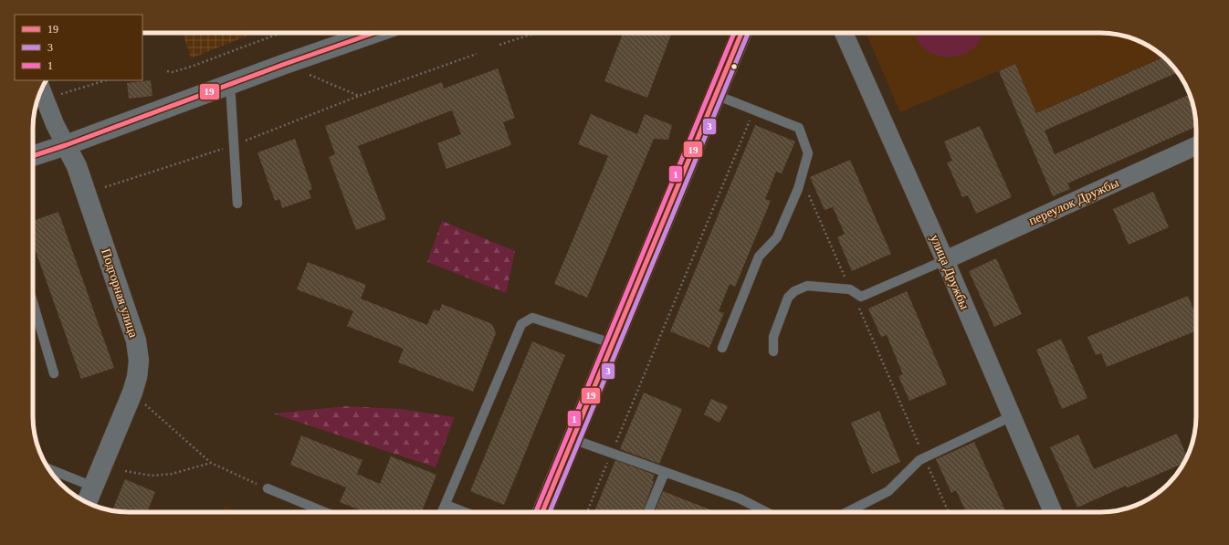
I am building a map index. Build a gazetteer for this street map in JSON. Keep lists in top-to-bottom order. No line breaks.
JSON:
{"streets":{"street":["переулок Дружбы","улица Дружбы","Подгорная улица"]},"crossings":[["переулок Дружбы","улица Дружбы"]],"lines":["transit line 19","transit line 3","transit line 1"],"legend":["19","3","1"]}
